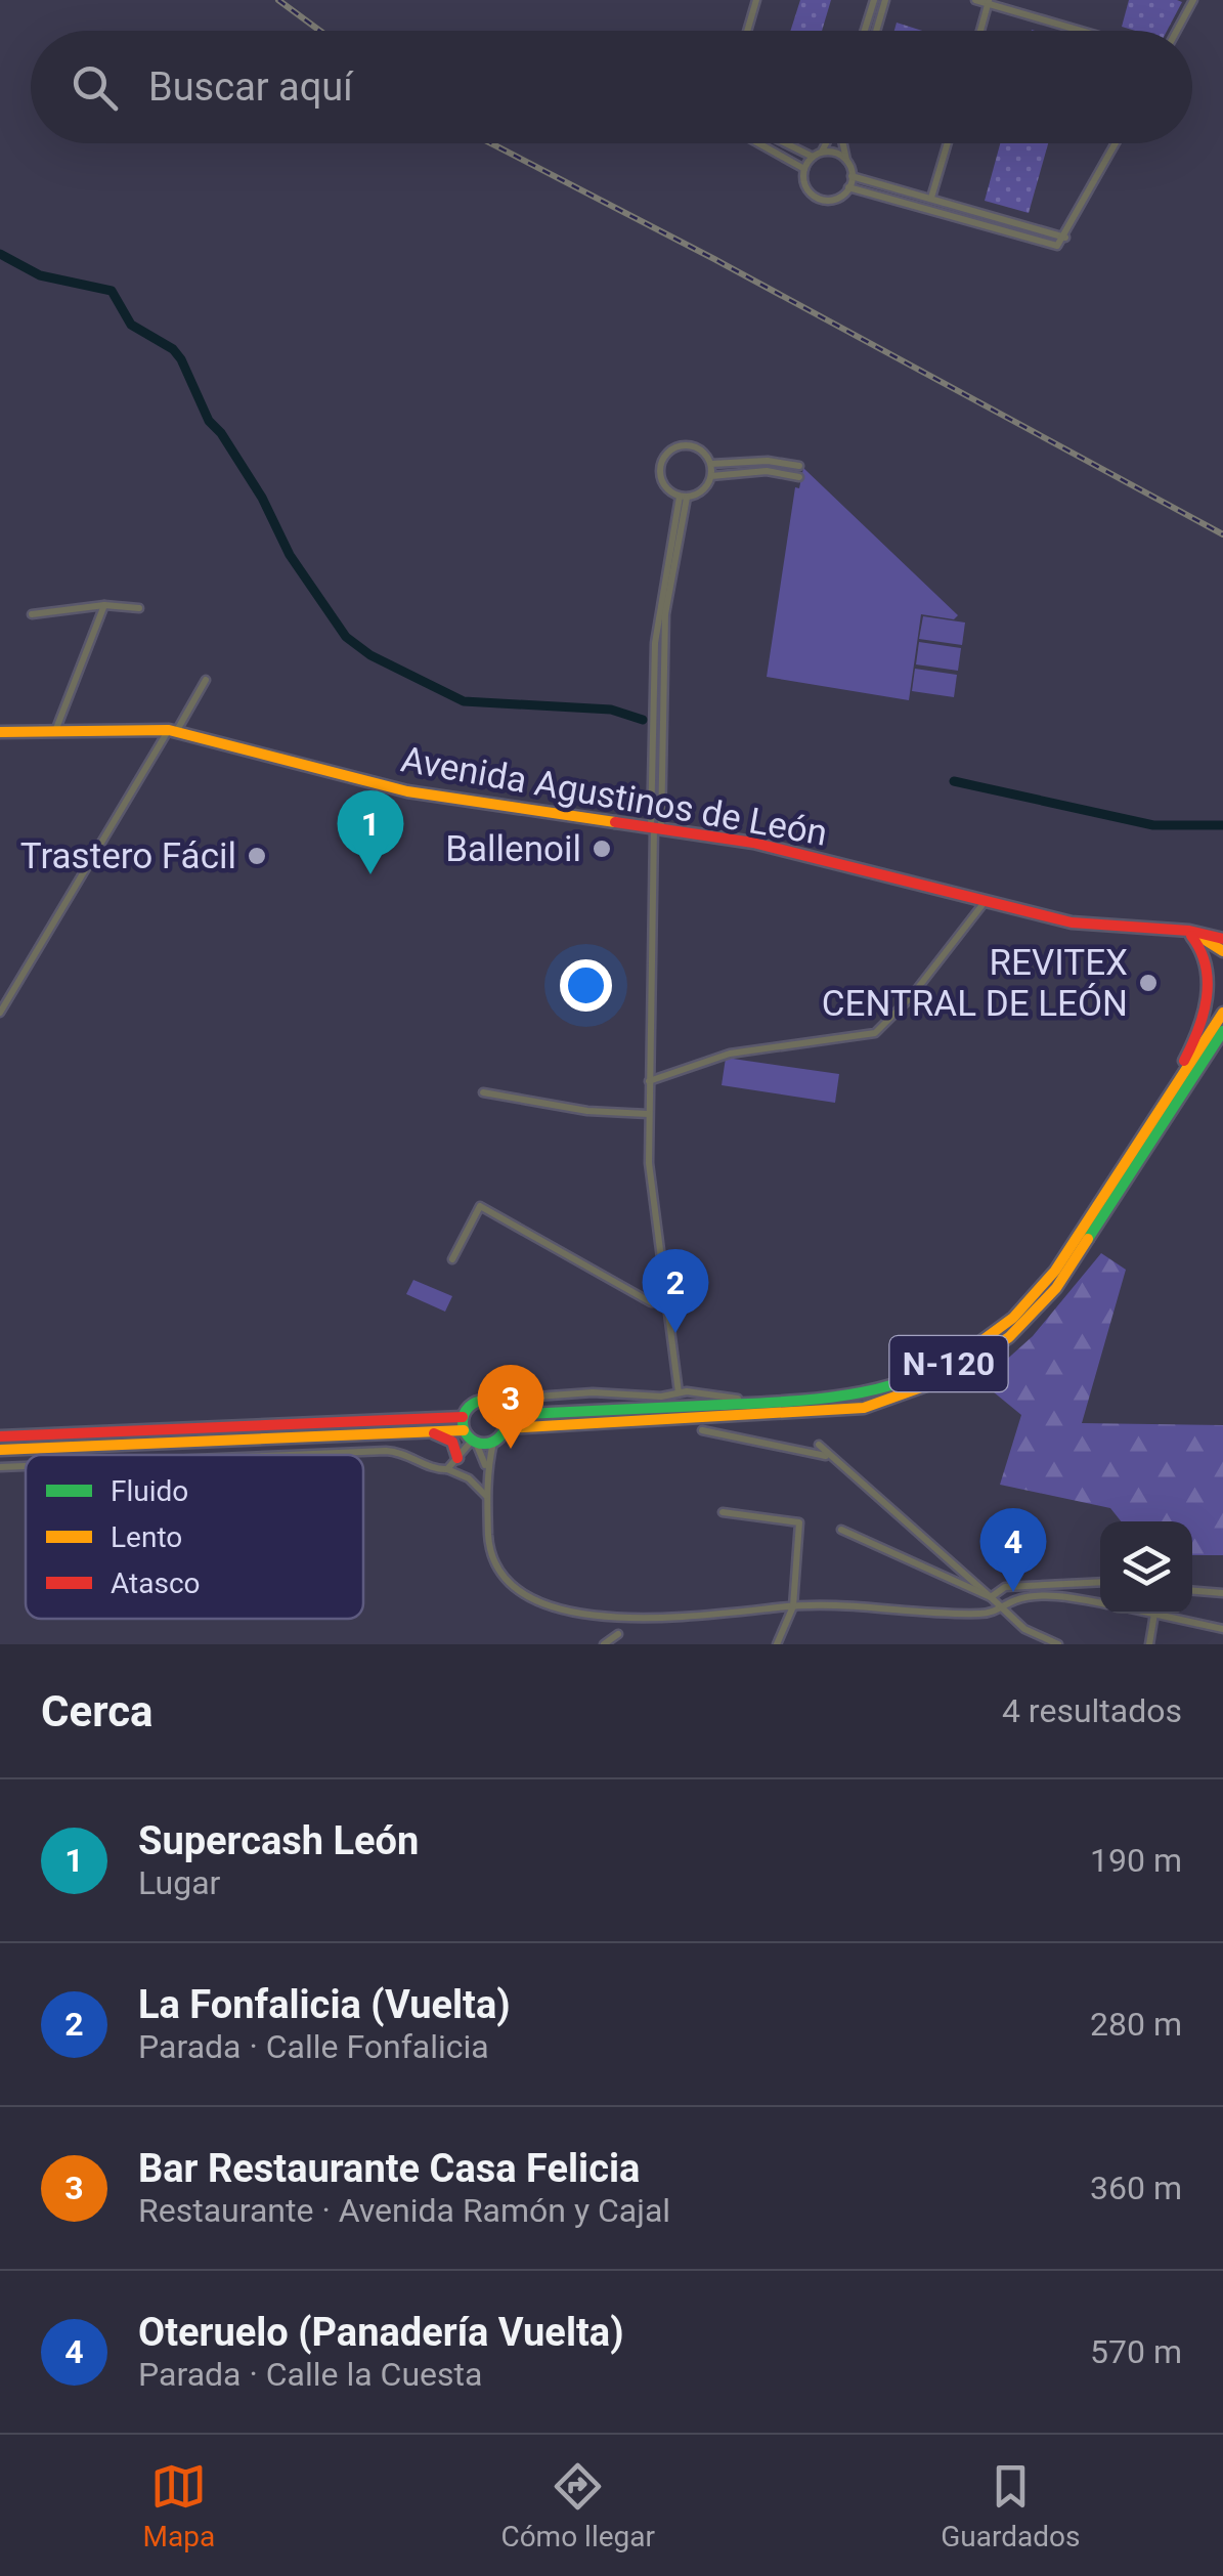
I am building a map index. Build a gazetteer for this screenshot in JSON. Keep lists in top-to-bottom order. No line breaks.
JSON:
{"streets":{"main road":["Avenida Agustinos de León","N-120"]},"places":["Ballenoil","Trastero Fácil","REVITEX CENTRAL DE LEÓN"],"legend":["Fluido","Lento","Atasco"],"page":{"search":"Buscar aquí","pins":["1","2","3","4"],"heading":["Cerca","4 resultados"],"list":[{"mark":"1","name":"Supercash León","note":"Lugar","value":"190 m"},{"mark":"2","name":"La Fonfalicia (Vuelta)","note":"Parada · Calle Fonfalicia","value":"280 m"},{"mark":"3","name":"Bar Restaurante Casa Felicia","note":"Restaurante · Avenida Ramón y Cajal","value":"360 m"},{"mark":"4","name":"Oteruelo (Panadería Vuelta)","note":"Parada · Calle la Cuesta","value":"570 m"}],"nav":["Mapa","Cómo llegar","Guardados"]}}
